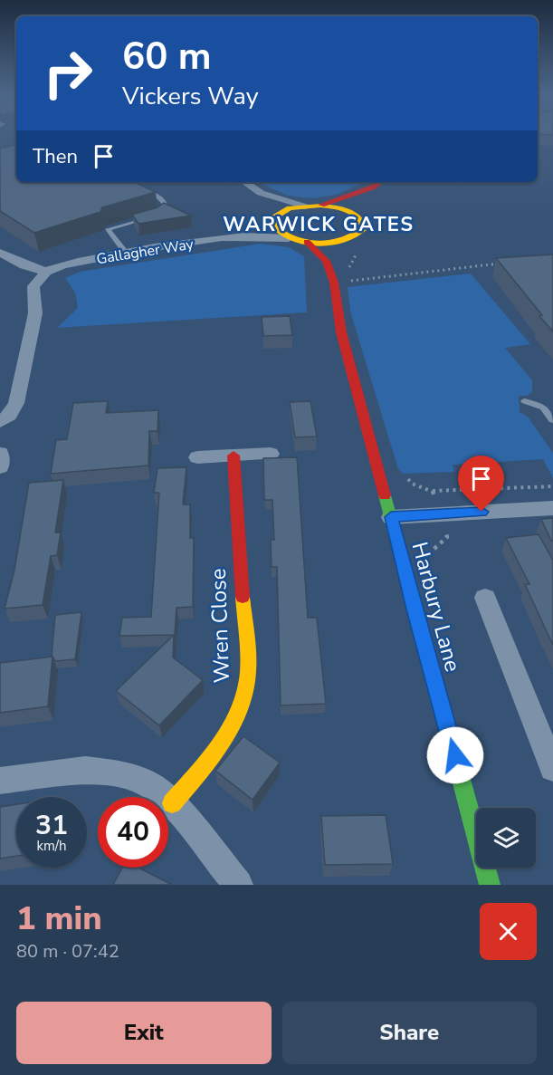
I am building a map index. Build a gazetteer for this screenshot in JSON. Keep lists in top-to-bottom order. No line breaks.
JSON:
{"streets":{"street":["Gallagher Way","Harbury Lane","Wren Close"]},"districts":["WARWICK GATES"],"page":{"turn":["60 m","Vickers Way"],"then":"Then","speed":"31 km/h","limit":"40","heading":["1 min","80 m · 07:42"],"buttons":["Exit","Share"]}}
